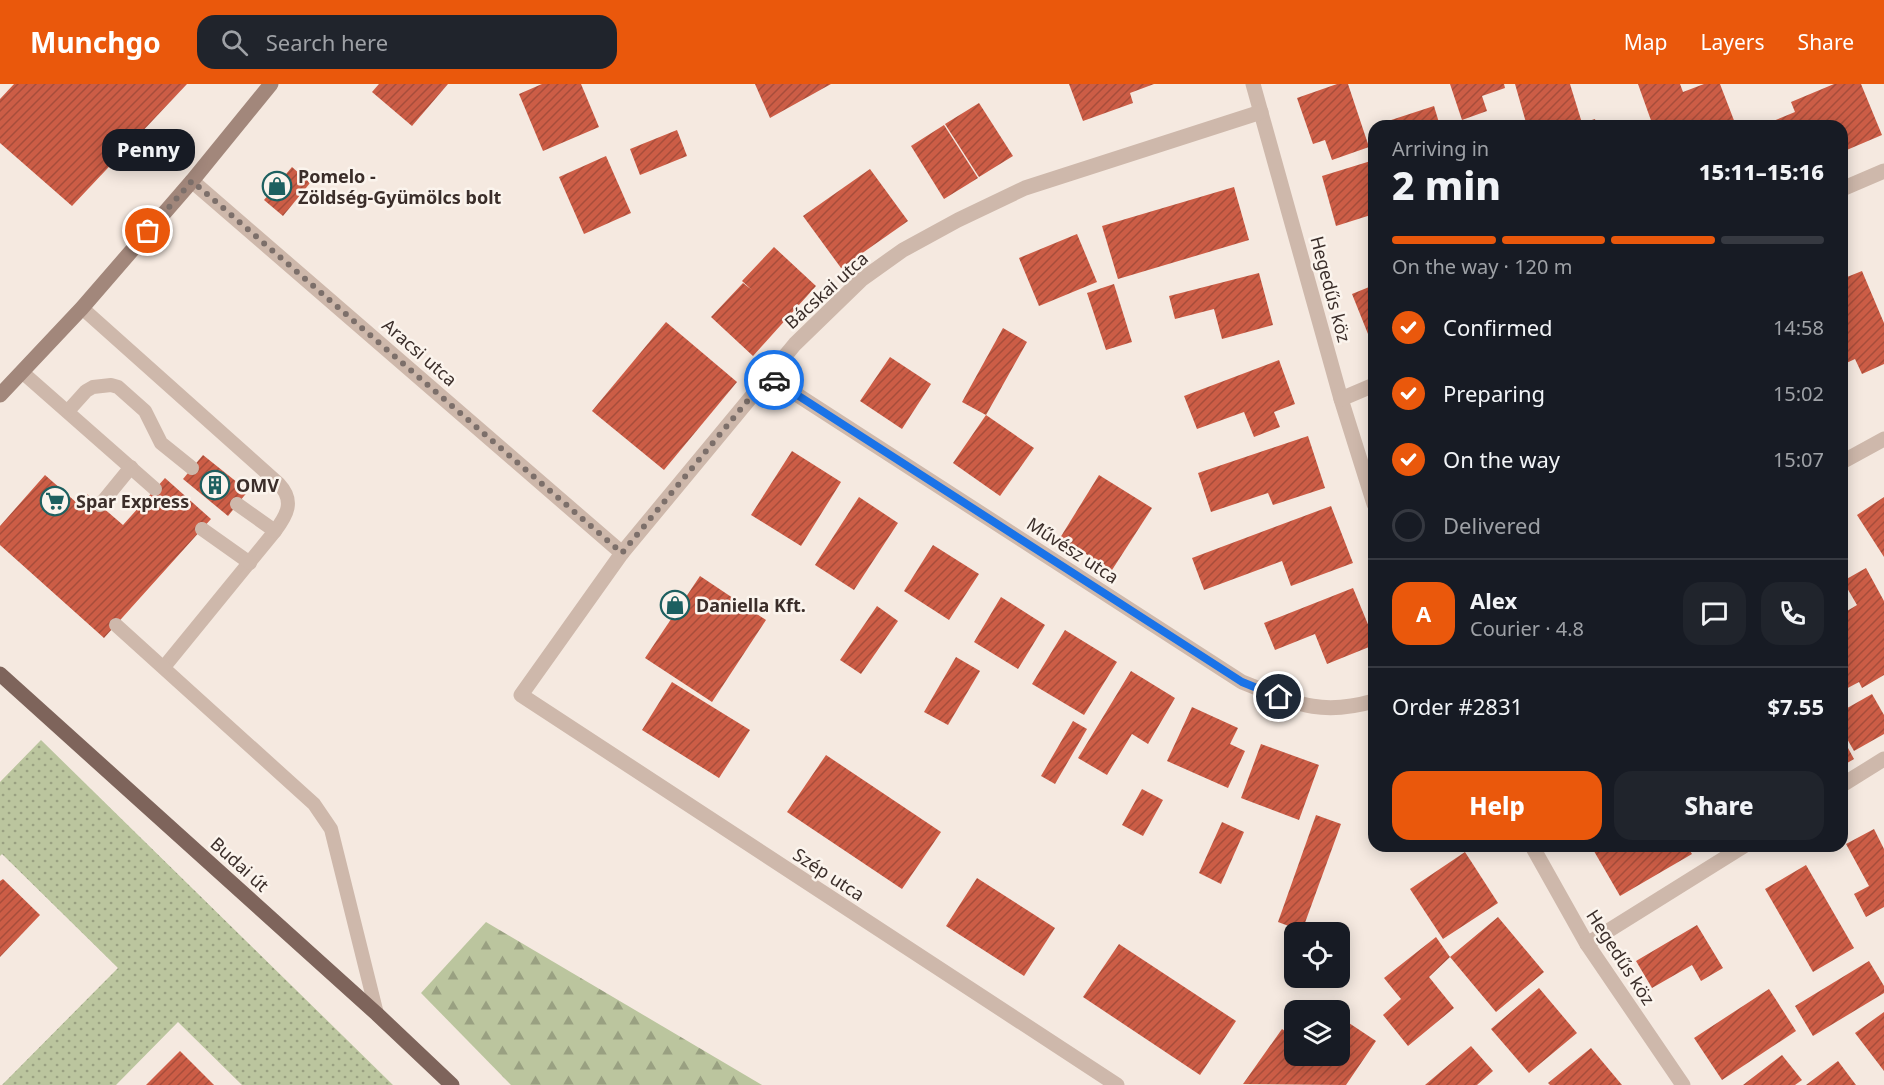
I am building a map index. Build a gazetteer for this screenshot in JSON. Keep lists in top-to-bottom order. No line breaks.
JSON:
{"streets":{"main road":["Budai út"],"street":["Hegedűs köz","Bácskai utca","Aracsi utca","Művész utca","Szép utca"]},"crossings":[["Hegedűs köz","Bácskai utca"],["Bácskai utca","Aracsi utca"],["Bácskai utca","Művész utca"],["Bácskai utca","Szép utca"]],"places":{"shop":["Pomelo - Zöldség-Gyümölcs bolt","Daniella Kft."],"other":["Penny"],"building":["OMV"],"supermarket":["Spar Express"]},"page":{"header":"Munchgo","search":"Search here","nav":["Map","Layers","Share"],"heading":["2 min","Arriving in","15:11–15:16"],"panel":["Alex","Courier · 4.8","Order #2831","$7.55"],"bubble":"Penny","bar":"On the way · 120 m","list":[["Confirmed","14:58"],["Preparing","15:02"],["On the way","15:07"],"Delivered"],"round":"A","buttons":["Help","Share"]}}
